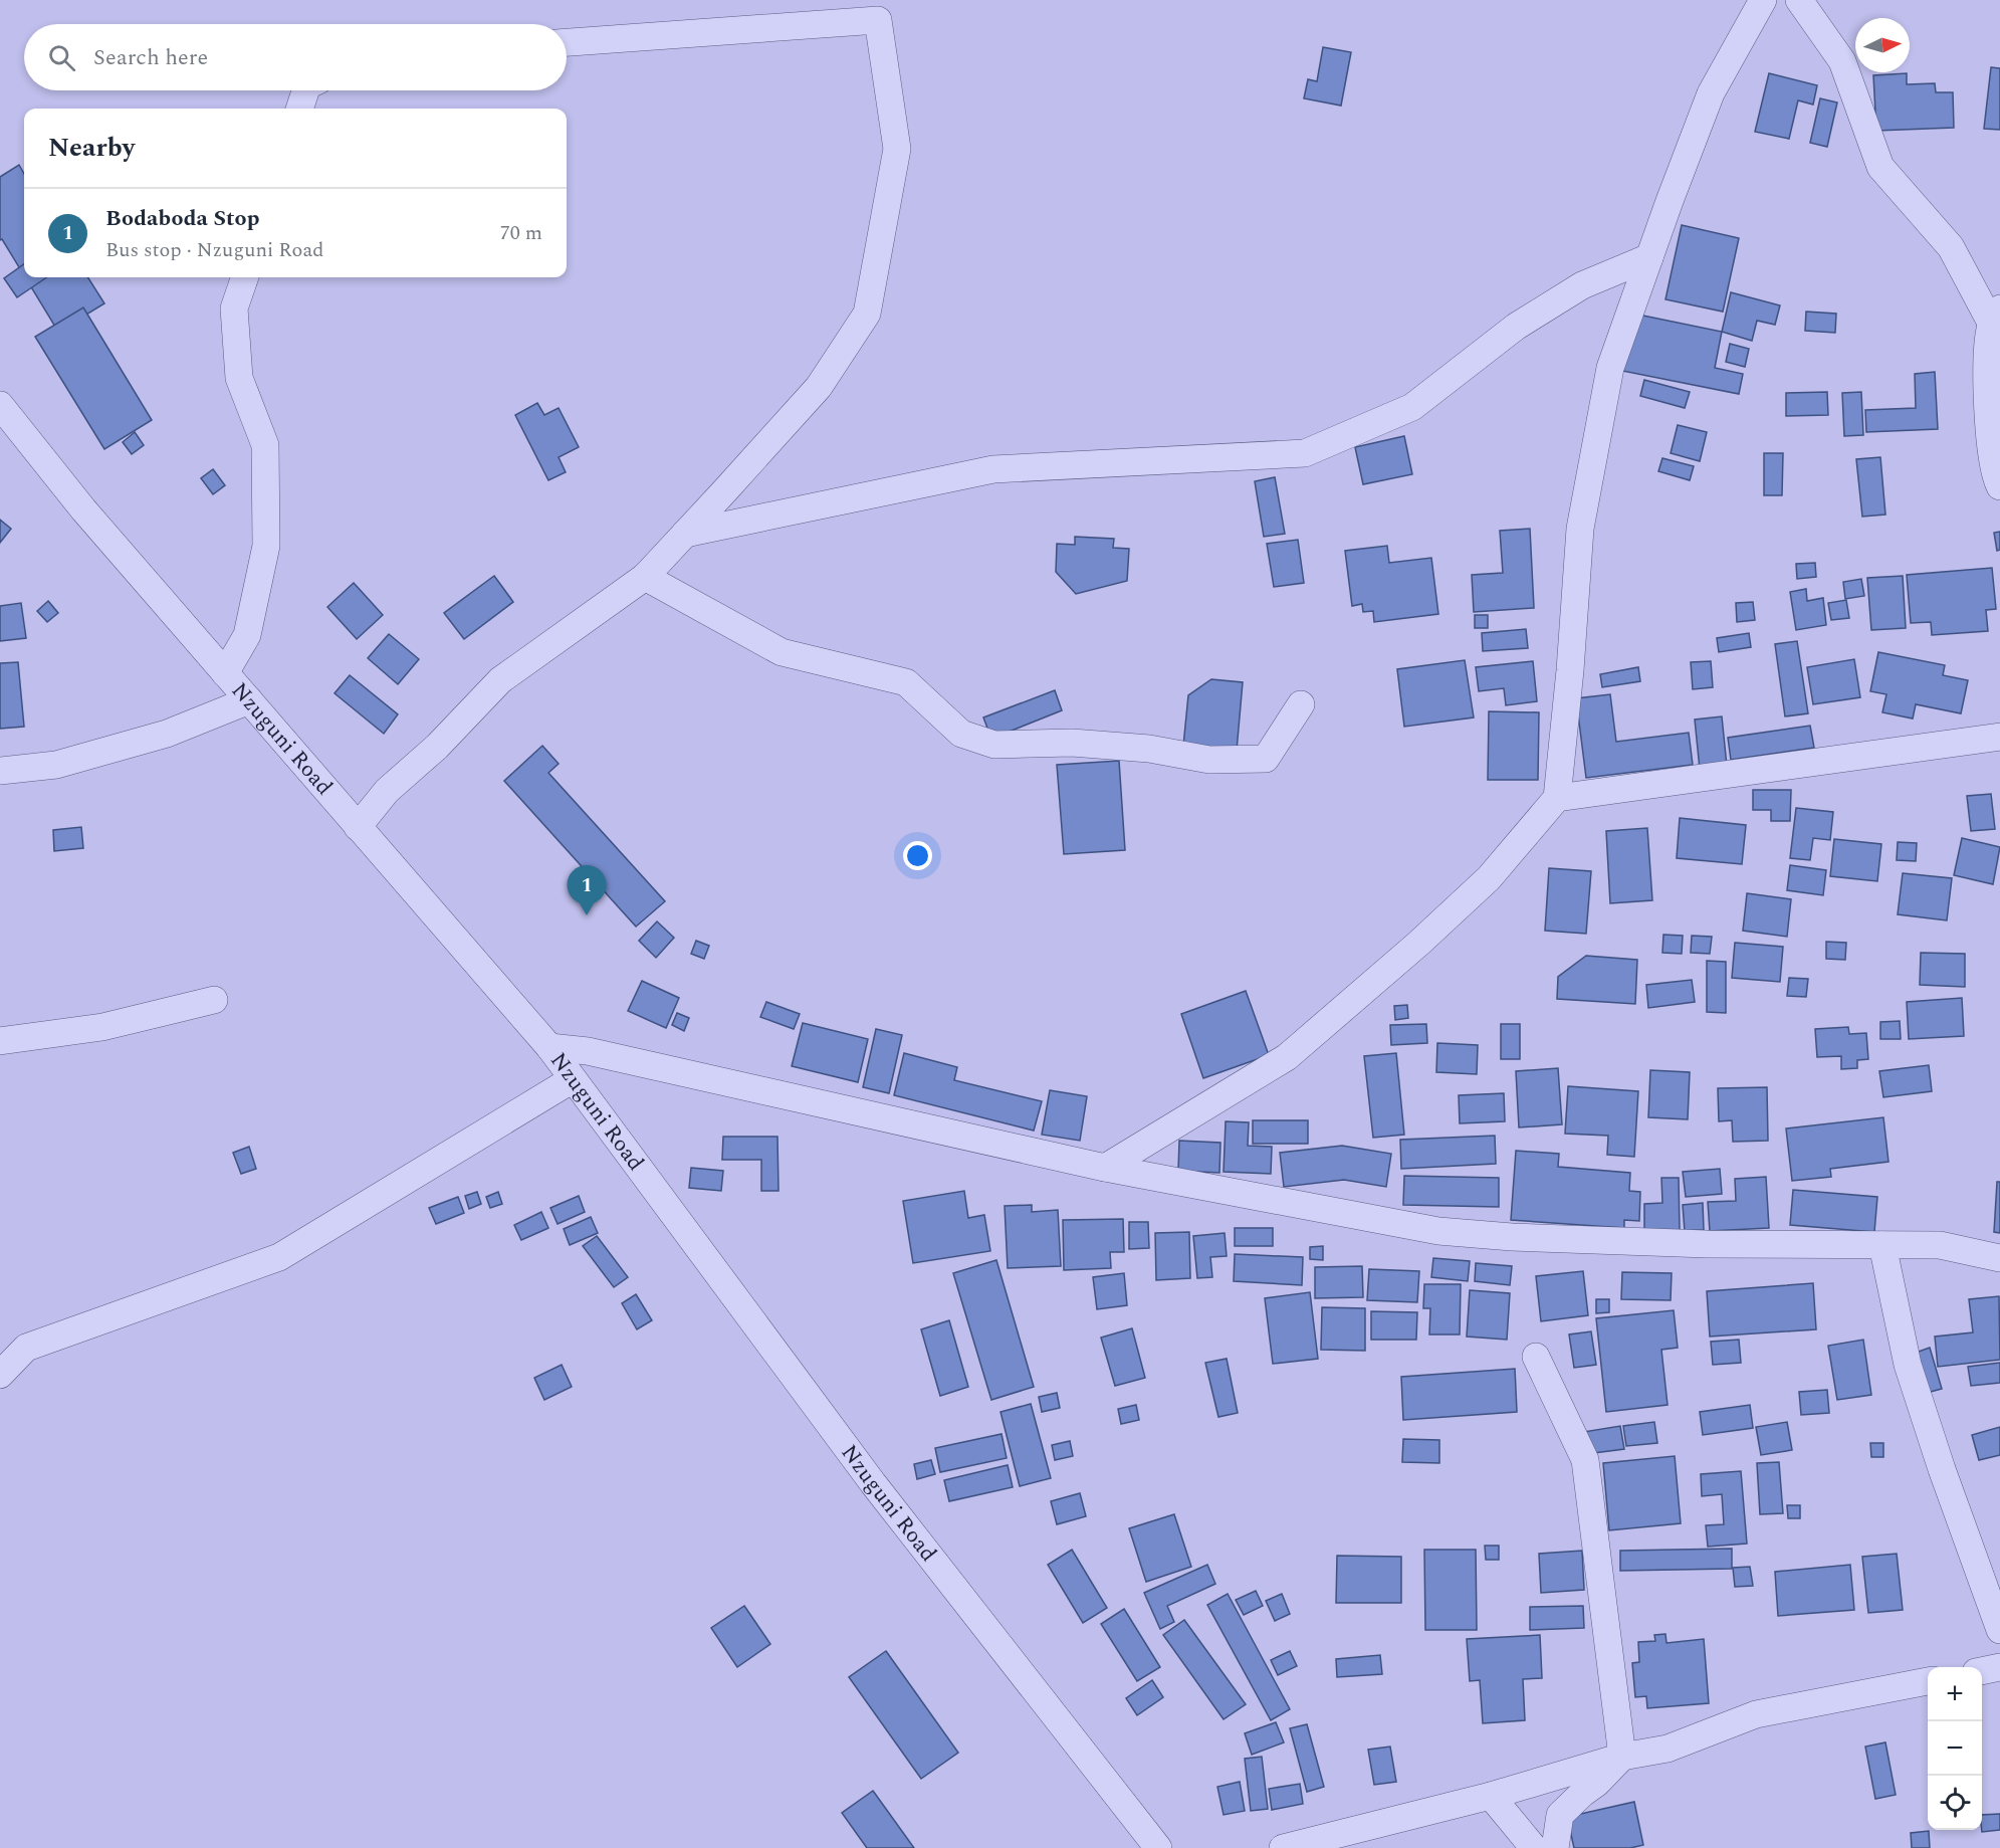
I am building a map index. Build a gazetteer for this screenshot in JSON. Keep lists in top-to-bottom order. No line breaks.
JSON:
{"streets":{"street":["Nzuguni Road"]},"north":"right","page":{"search":"Search here","heading":"Nearby","list":[{"mark":"1","name":"Bodaboda Stop","note":"Bus stop · Nzuguni Road","value":"70 m"}],"pins":"1","map_buttons":["+","−"]}}
